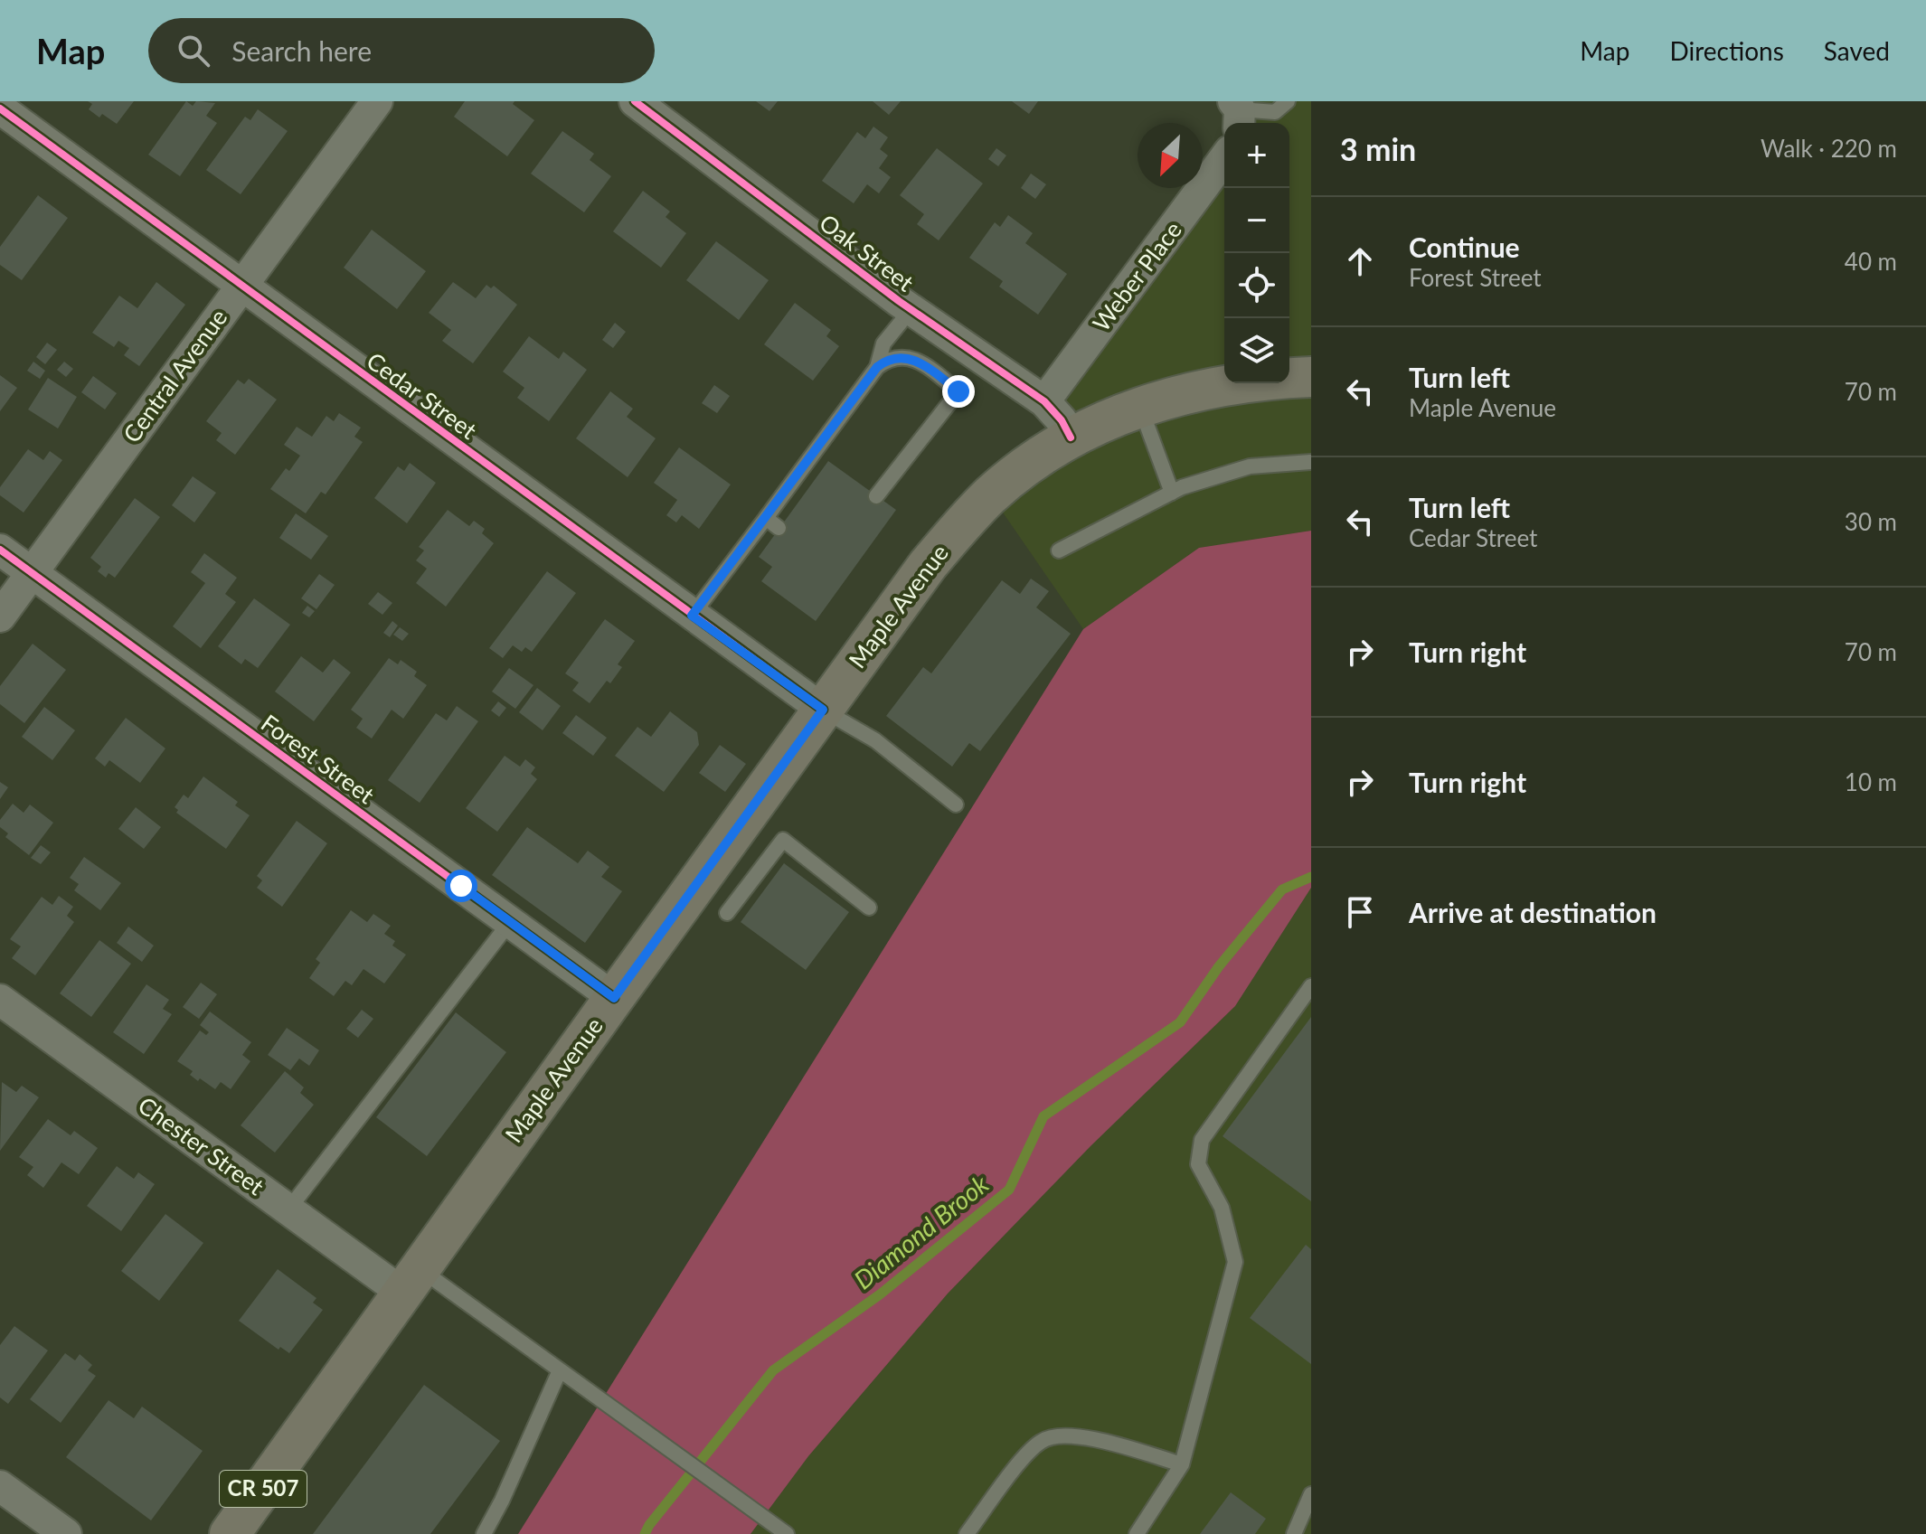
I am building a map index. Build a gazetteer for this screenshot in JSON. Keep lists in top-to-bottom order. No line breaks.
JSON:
{"streets":{"main road":["Maple Avenue","CR 507"],"street":["Oak Street","Weber Place","Central Avenue","Cedar Street","Forest Street","Chester Street"]},"crossings":[["Oak Street","Weber Place"],["Oak Street","Maple Avenue"],["Central Avenue","Cedar Street"],["Central Avenue","Forest Street"],["Cedar Street","Maple Avenue"],["Maple Avenue","Forest Street"],["Maple Avenue","Chester Street"]],"water":["Diamond Brook"],"north":"bottom left","page":{"header":"Map","search":"Search here","nav":["Map","Directions","Saved"],"heading":["3 min","Walk · 220 m"],"map_buttons":["+","−"],"list":[["Continue","Forest Street","40 m"],["Turn left","Maple Avenue","70 m"],["Turn left","Cedar Street","30 m"],["Turn right","70 m"],["Turn right","10 m"],"Arrive at destination"]}}
